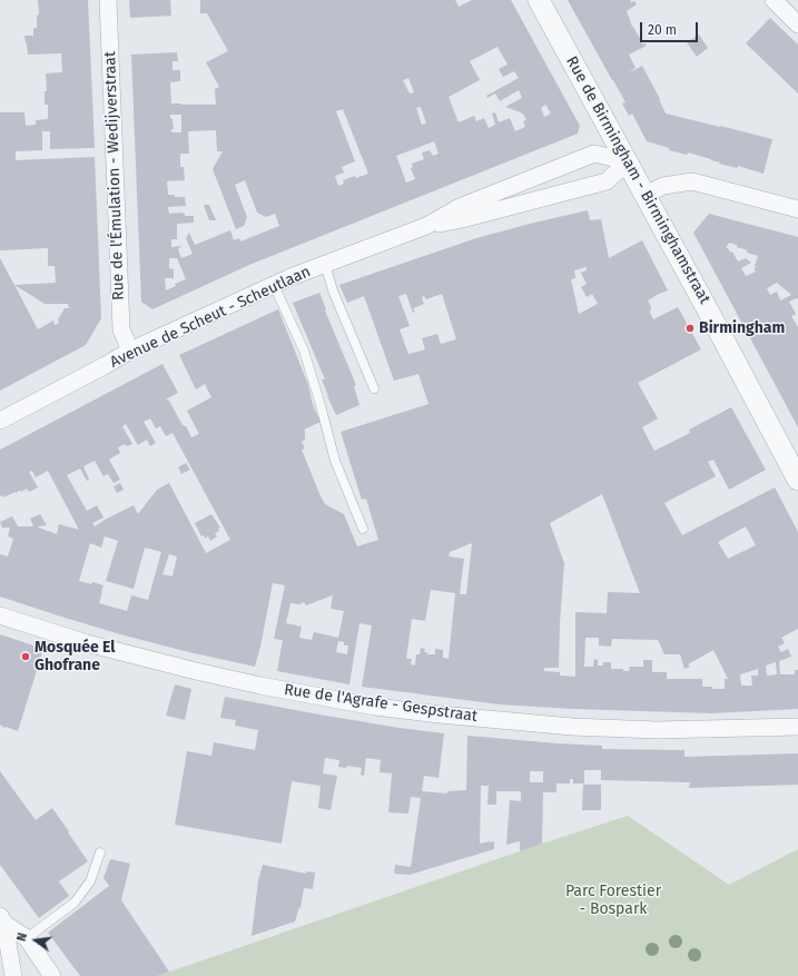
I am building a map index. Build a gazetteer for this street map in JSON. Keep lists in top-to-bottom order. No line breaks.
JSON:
{"streets":{"street":["Rue de l'Émulation - Wedijverstraat","Rue de Birmingham - Birminghamstraat","Avenue de Scheut - Scheutlaan","Rue de l'Agrafe - Gespstraat"]},"crossings":[["Rue de l'Émulation - Wedijverstraat","Avenue de Scheut - Scheutlaan"],["Rue de Birmingham - Birminghamstraat","Avenue de Scheut - Scheutlaan"]],"parks":["Parc Forestier - Bospark"],"places":["Birmingham","Mosquée El Ghofrane"],"scale_bar":"20 m","north":"left"}
